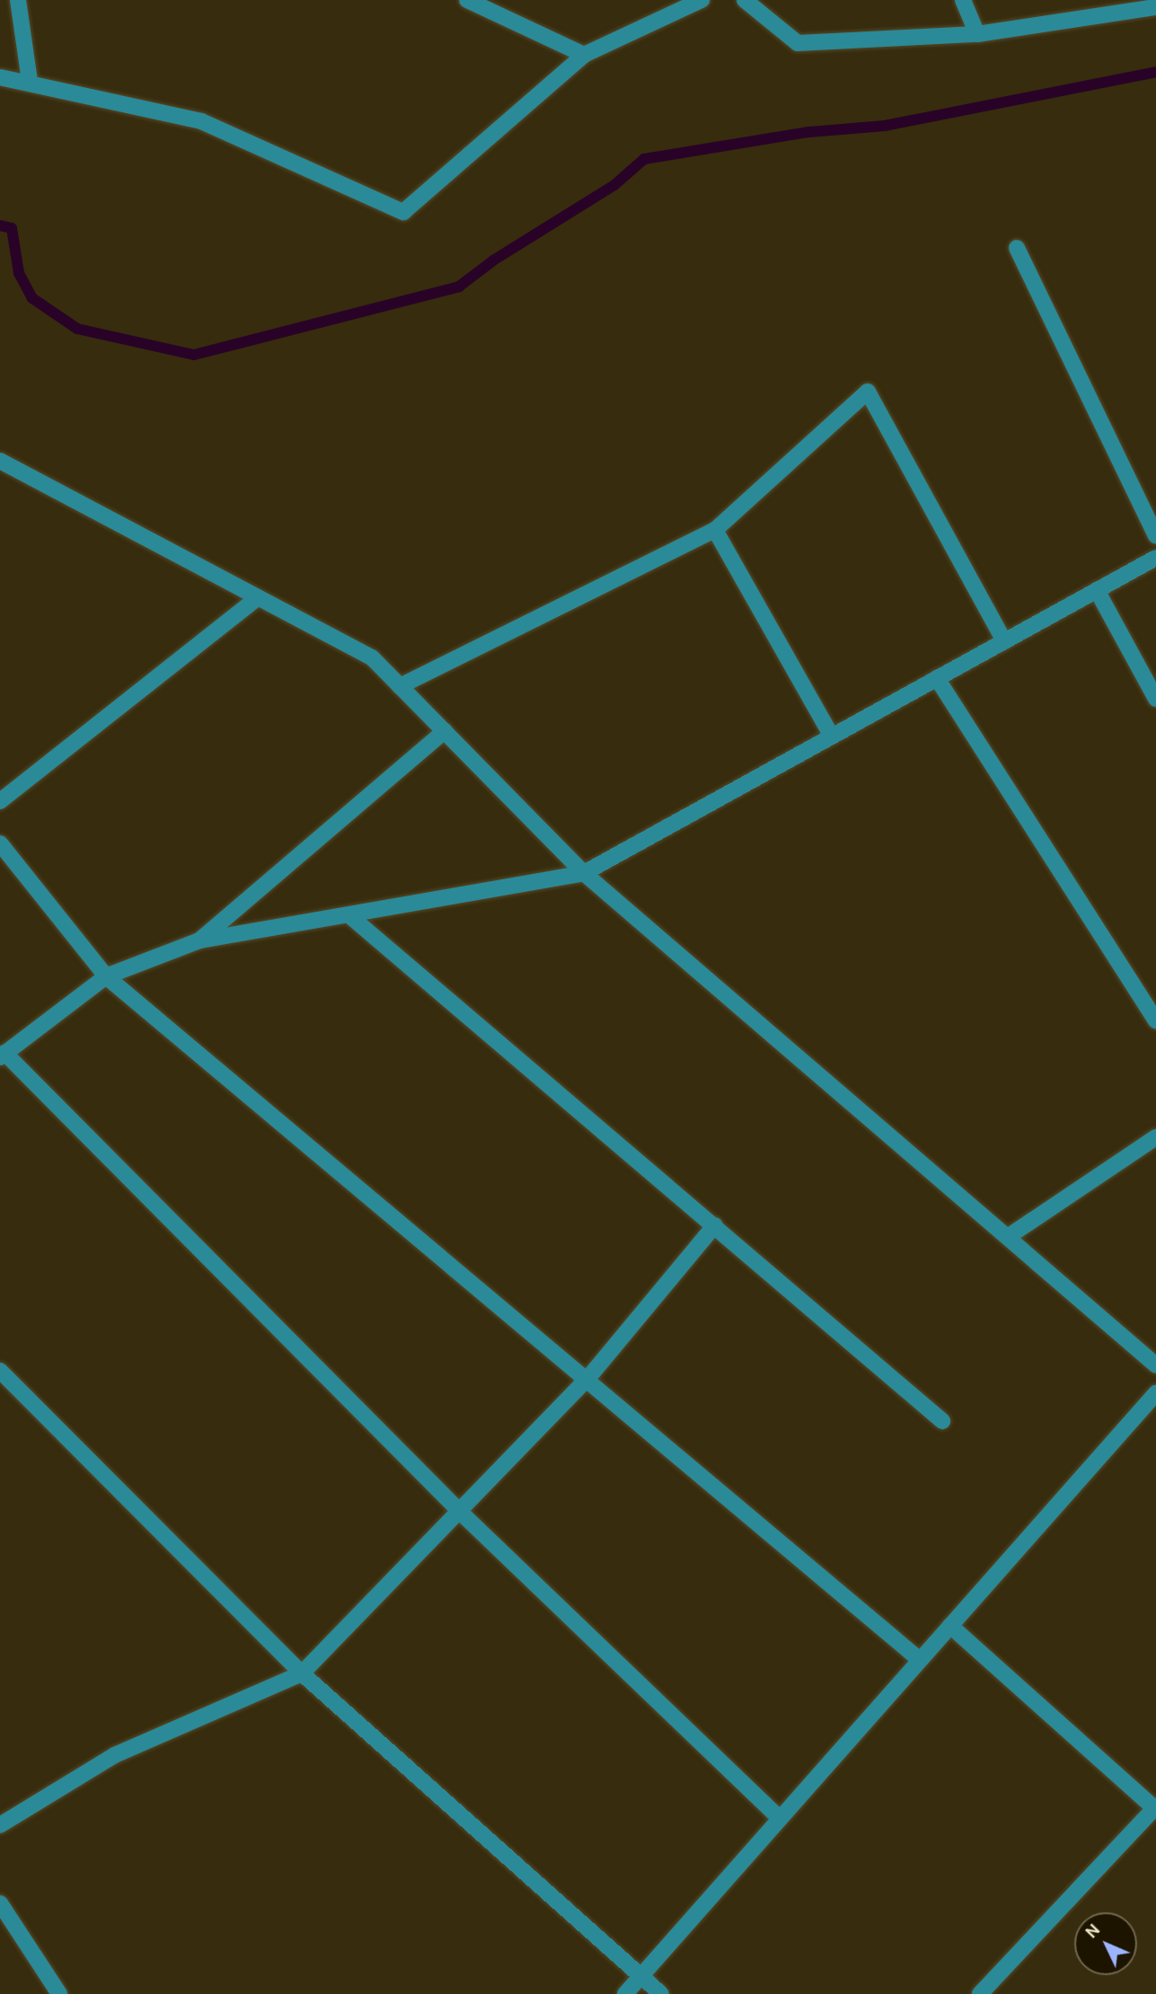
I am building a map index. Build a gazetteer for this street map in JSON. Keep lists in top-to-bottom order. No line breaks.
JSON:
{"north":"top left"}
